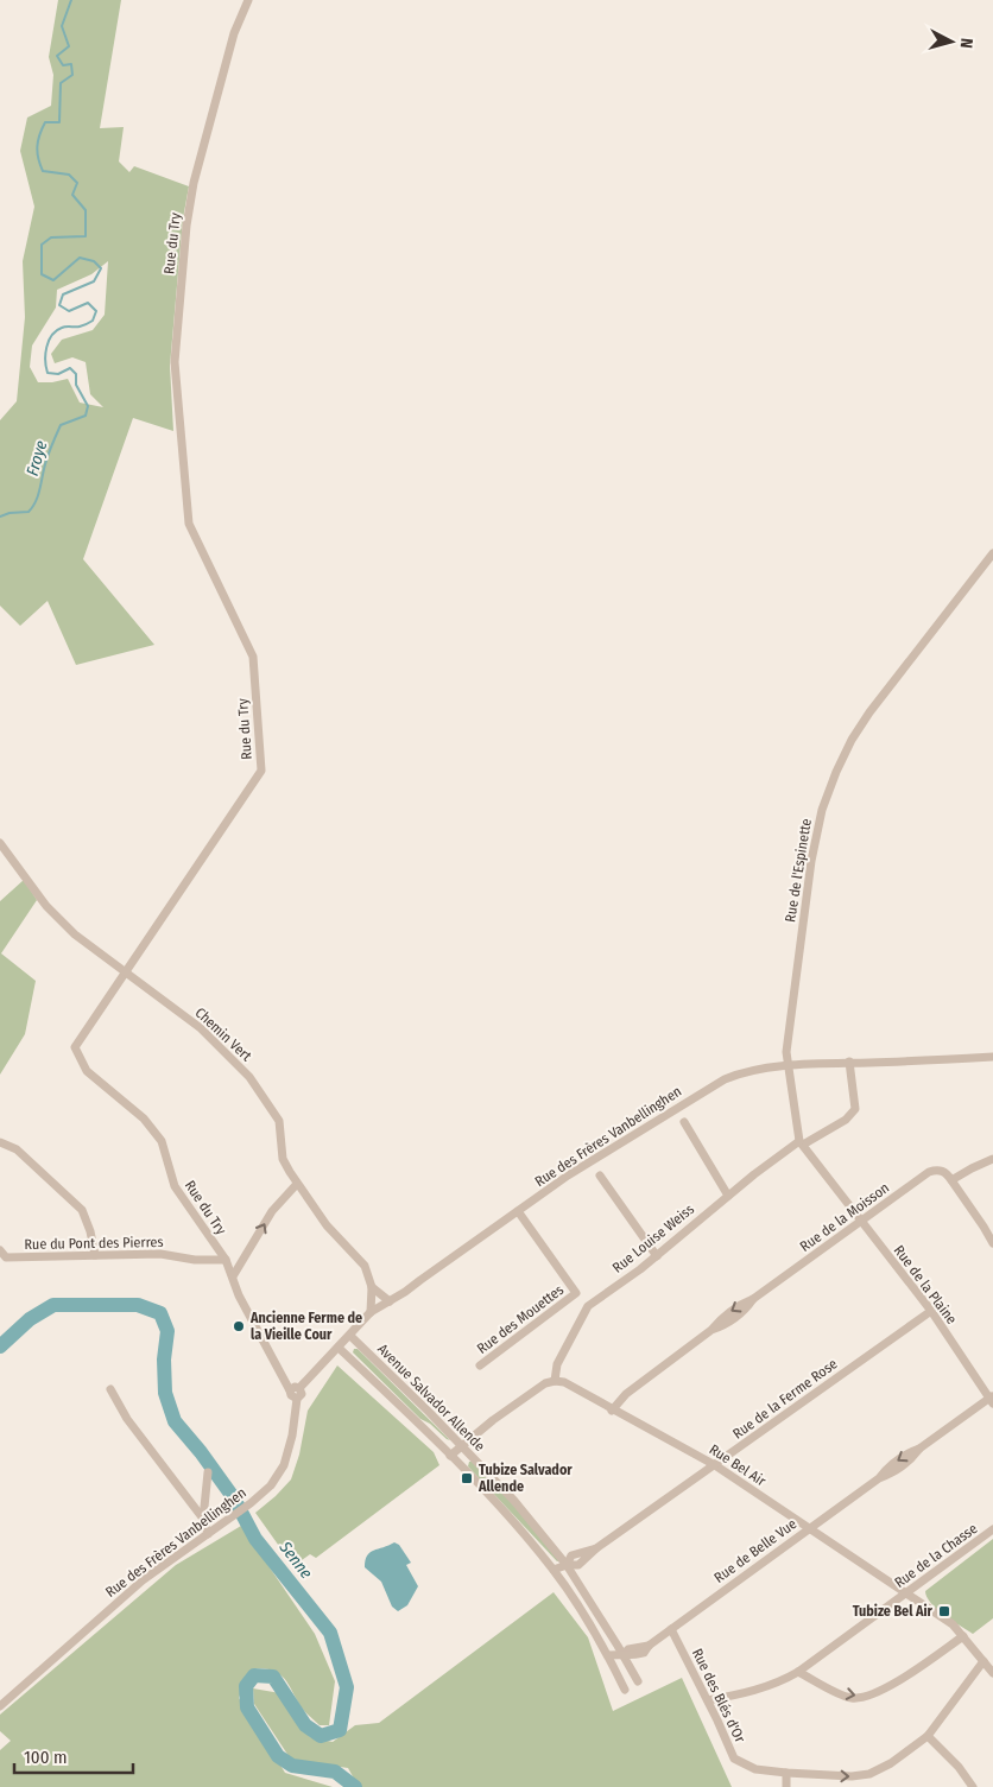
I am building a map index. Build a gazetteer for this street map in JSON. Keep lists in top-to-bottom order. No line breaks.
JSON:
{"streets":{"street":["Rue du Try","Rue de l'Espinette","Chemin Vert","Rue des Frères Vanbellinghen","Rue de la Moisson","Rue Louise Weiss","Rue du Pont des Pierres","Rue de la Plaine","Rue des Mouettes","Avenue Salvador Allende","Rue de la Ferme Rose","Rue Bel Air","Rue de Belle Vue","Rue de la Chasse","Rue des Blés d'Or"]},"crossings":[["Rue du Try","Chemin Vert"],["Rue du Try","Rue des Frères Vanbellinghen"],["Rue du Try","Rue du Pont des Pierres"],["Rue de l'Espinette","Rue des Frères Vanbellinghen"],["Rue de l'Espinette","Rue Louise Weiss"],["Rue de l'Espinette","Rue de la Plaine"],["Chemin Vert","Rue des Frères Vanbellinghen"],["Rue des Frères Vanbellinghen","Rue Louise Weiss"],["Rue des Frères Vanbellinghen","Rue des Mouettes"],["Rue des Frères Vanbellinghen","Avenue Salvador Allende"],["Rue de la Moisson","Rue de la Plaine"],["Rue de la Moisson","Rue Bel Air"],["Rue Louise Weiss","Rue de la Plaine"],["Rue Louise Weiss","Rue Bel Air"],["Rue de la Plaine","Rue de la Ferme Rose"],["Rue de la Plaine","Rue de Belle Vue"],["Avenue Salvador Allende","Rue de la Ferme Rose"],["Avenue Salvador Allende","Rue de Belle Vue"],["Rue de la Ferme Rose","Rue Bel Air"],["Rue Bel Air","Rue de Belle Vue"],["Rue Bel Air","Rue de la Chasse"],["Rue Bel Air","Rue des Blés d'Or"],["Rue de Belle Vue","Rue des Blés d'Or"],["Rue de la Chasse","Rue des Blés d'Or"]],"water":["Froye","Senne"],"places":{"other":["Ancienne Ferme de la Vieille Cour"],"transit":["Tubize Salvador Allende","Tubize Bel Air"]},"scale_bar":"100 m","north":"right"}
